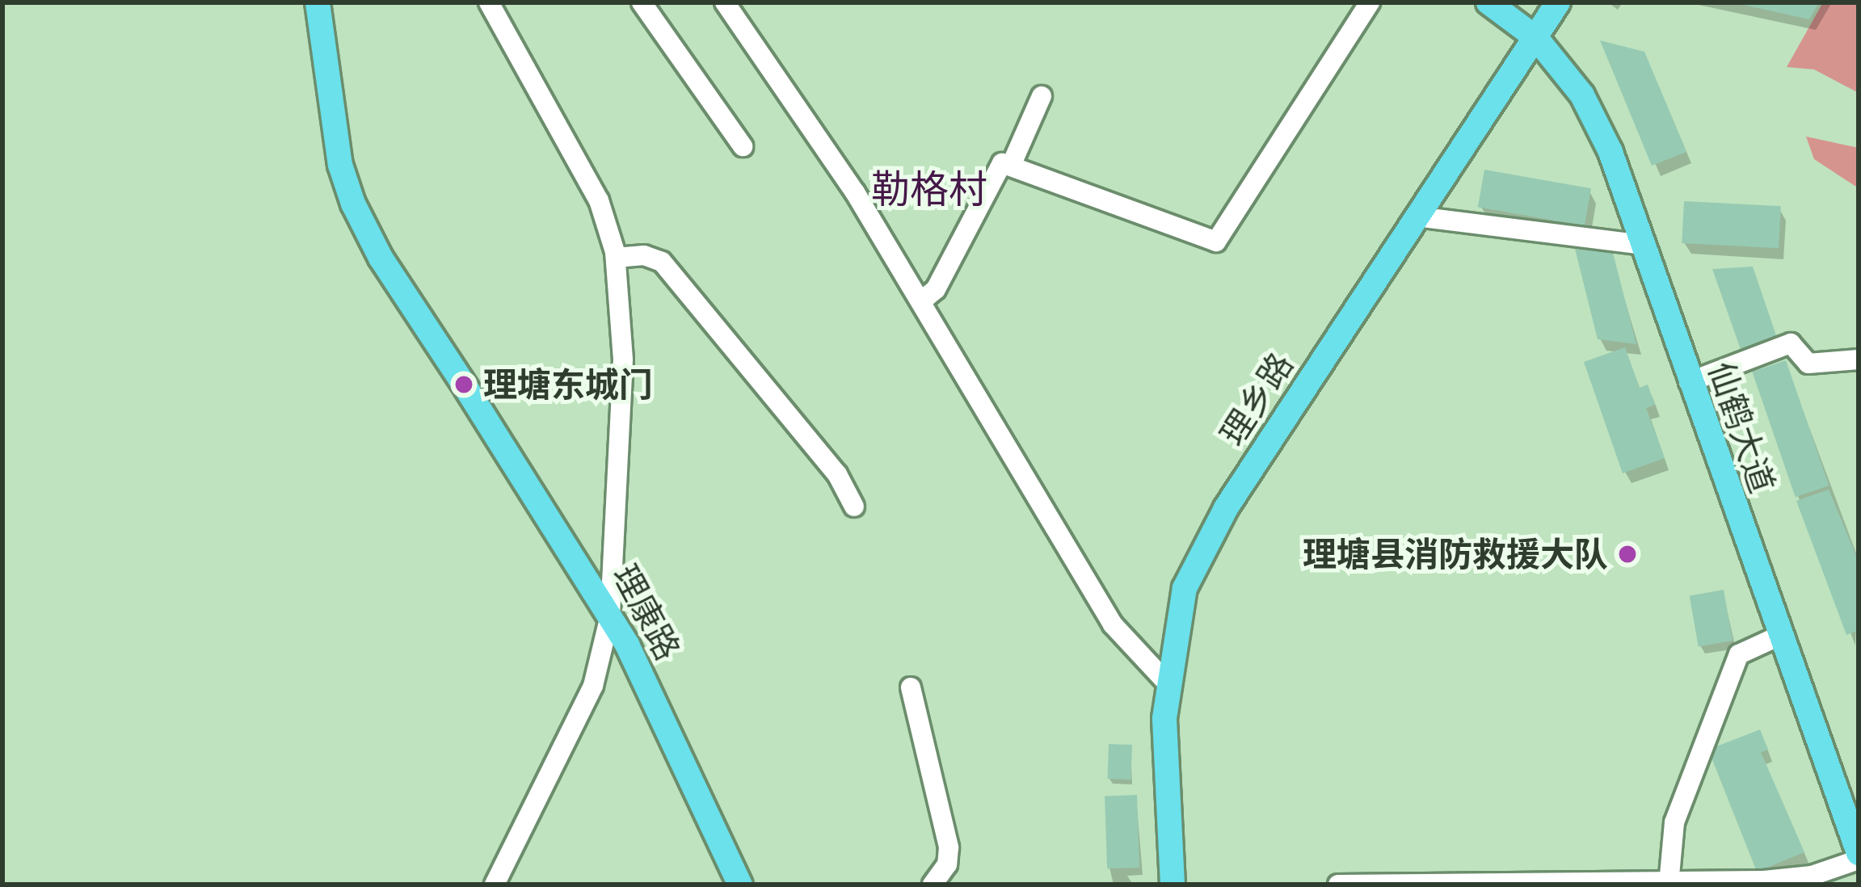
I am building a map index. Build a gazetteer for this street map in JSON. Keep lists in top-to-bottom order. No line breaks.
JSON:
{"streets":{"main road":["理乡路","仙鹤大道","理康路"]},"crossings":[["理乡路","仙鹤大道"]],"districts":["勒格村"],"places":["理塘东城门","理塘县消防救援大队"]}
